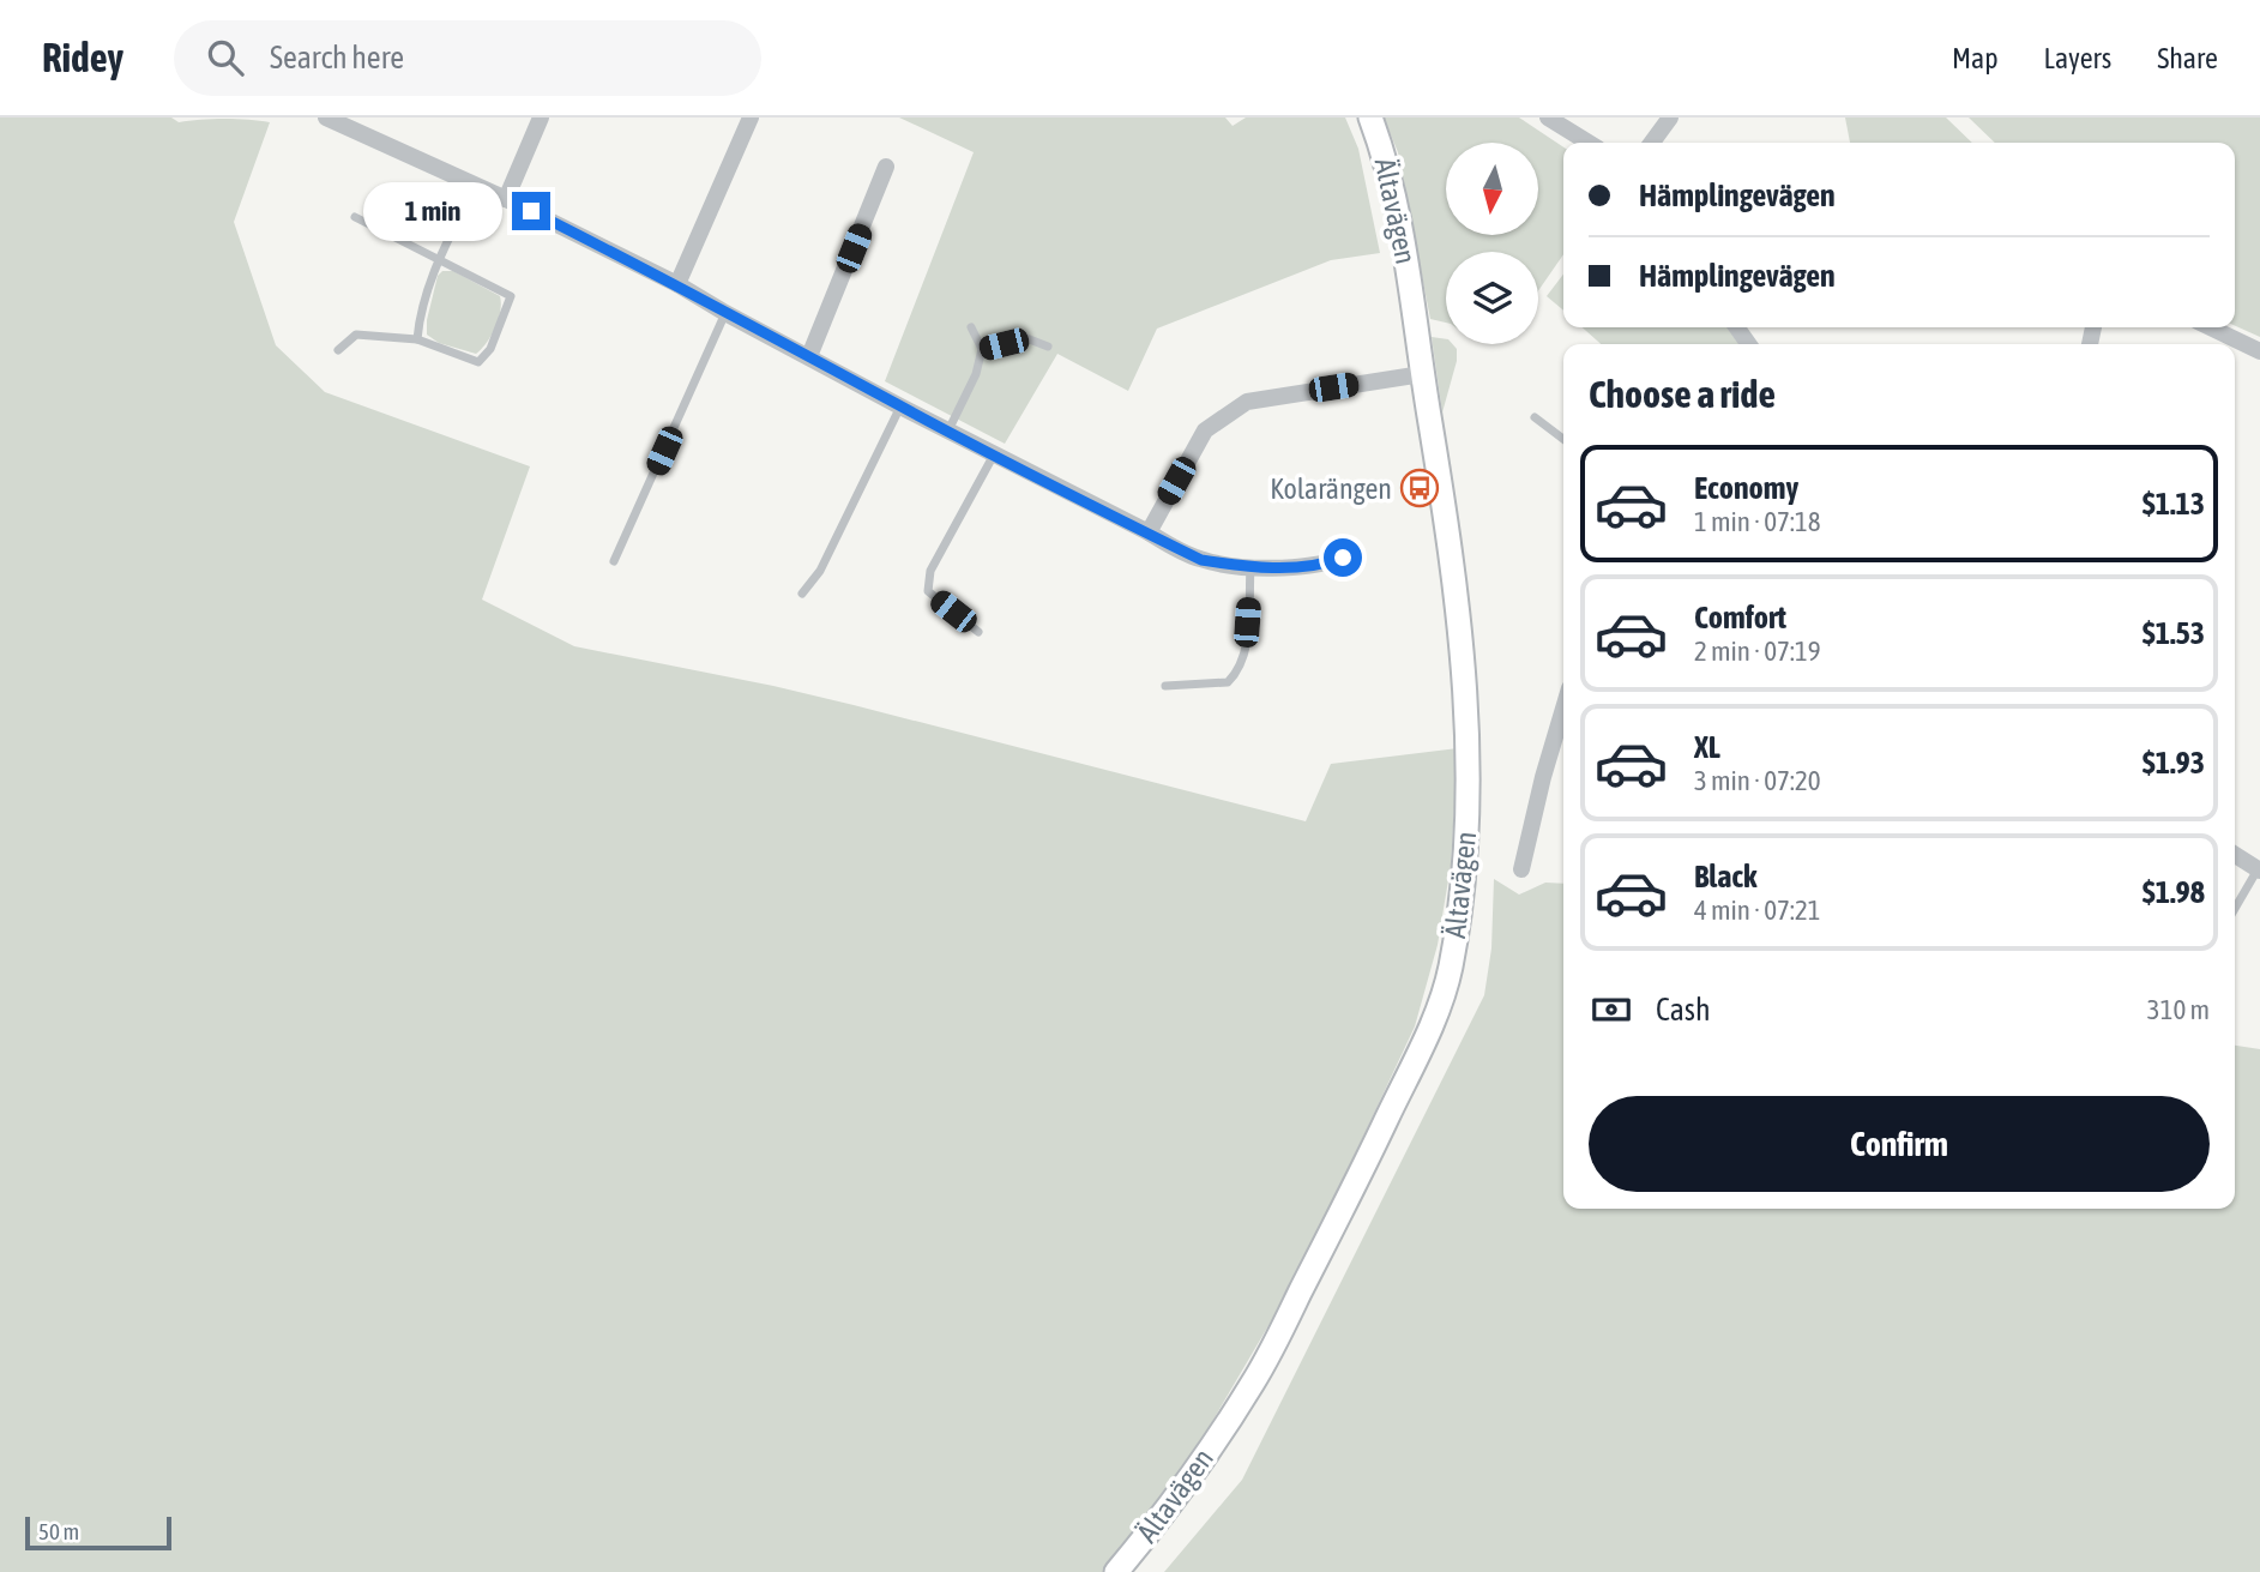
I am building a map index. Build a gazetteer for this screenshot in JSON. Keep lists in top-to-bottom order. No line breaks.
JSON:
{"streets":{"main road":["Ältavägen"]},"places":{"bus stop":["Kolarängen"]},"scale_bar":"50 m","north":"bottom","page":{"header":"Ridey","search":"Search here","nav":["Map","Layers","Share"],"banner":["Hämplingevägen","Hämplingevägen"],"bubble":"1 min","heading":"Choose a ride","list":[{"name":"Economy","note":"1 min · 07:18","value":"$1.13"},{"name":"Comfort","note":"2 min · 07:19","value":"$1.53"},{"name":"XL","note":"3 min · 07:20","value":"$1.93"},{"name":"Black","note":"4 min · 07:21","value":"$1.98"}],"pay":["Cash","310 m"],"buttons":"Confirm","scale":"50 m"}}
